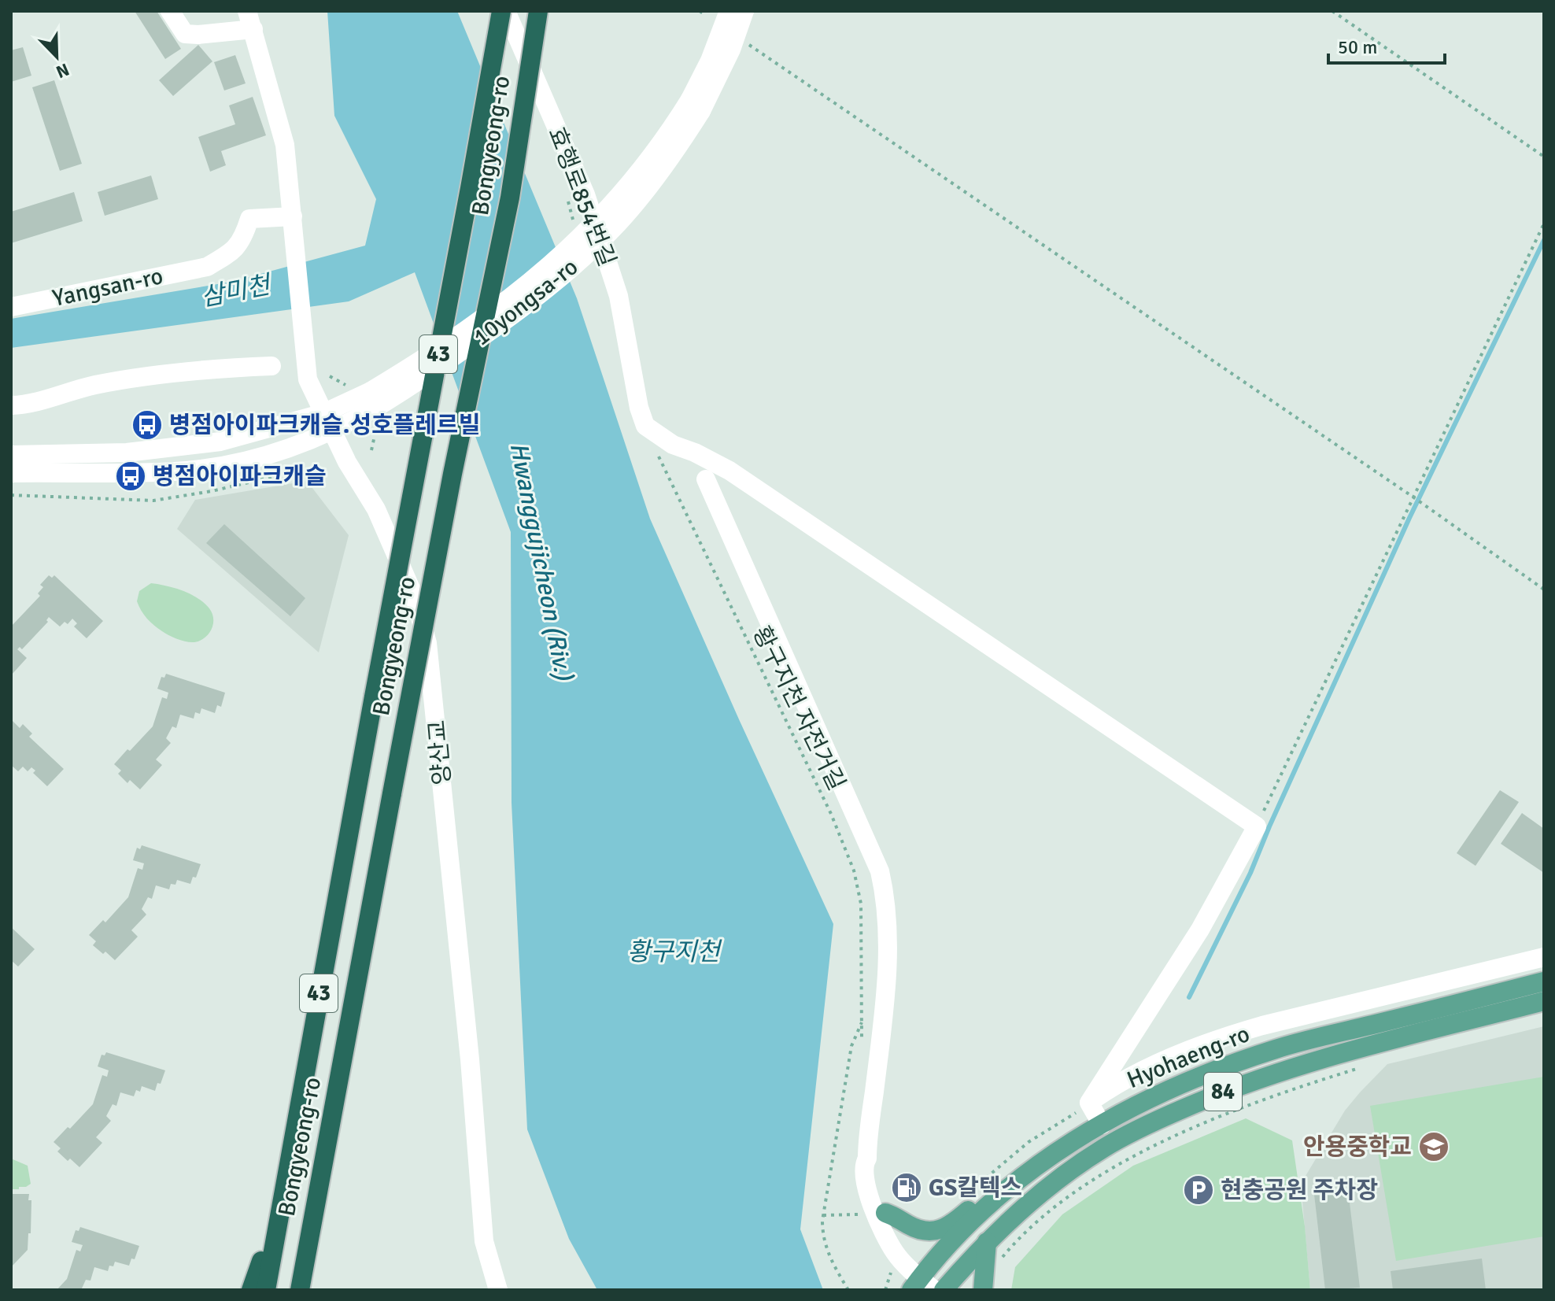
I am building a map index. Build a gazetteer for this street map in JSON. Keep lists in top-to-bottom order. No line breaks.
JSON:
{"streets":{"highway":["Bongyeong-ro","43"],"main road":["Hyohaeng-ro","84"],"street":["효행로854번길","Yangsan-ro","10yongsa-ro","양산교"],"path":["황구지천 자전거길"]},"crossings":[["Bongyeong-ro","효행로854번길"],["Yangsan-ro","양산교"],["10yongsa-ro","양산교"]],"water":["삼미천","Hwanggujicheon (Riv.)","황구지천"],"places":{"bus stop":["병점아이파크캐슬.성호플레르빌","병점아이파크캐슬"],"school or university":["안용중학교"],"fuel station":["GS칼텍스"],"parking":["현충공원 주차장"]},"scale_bar":"50 m","north":"bottom right"}
